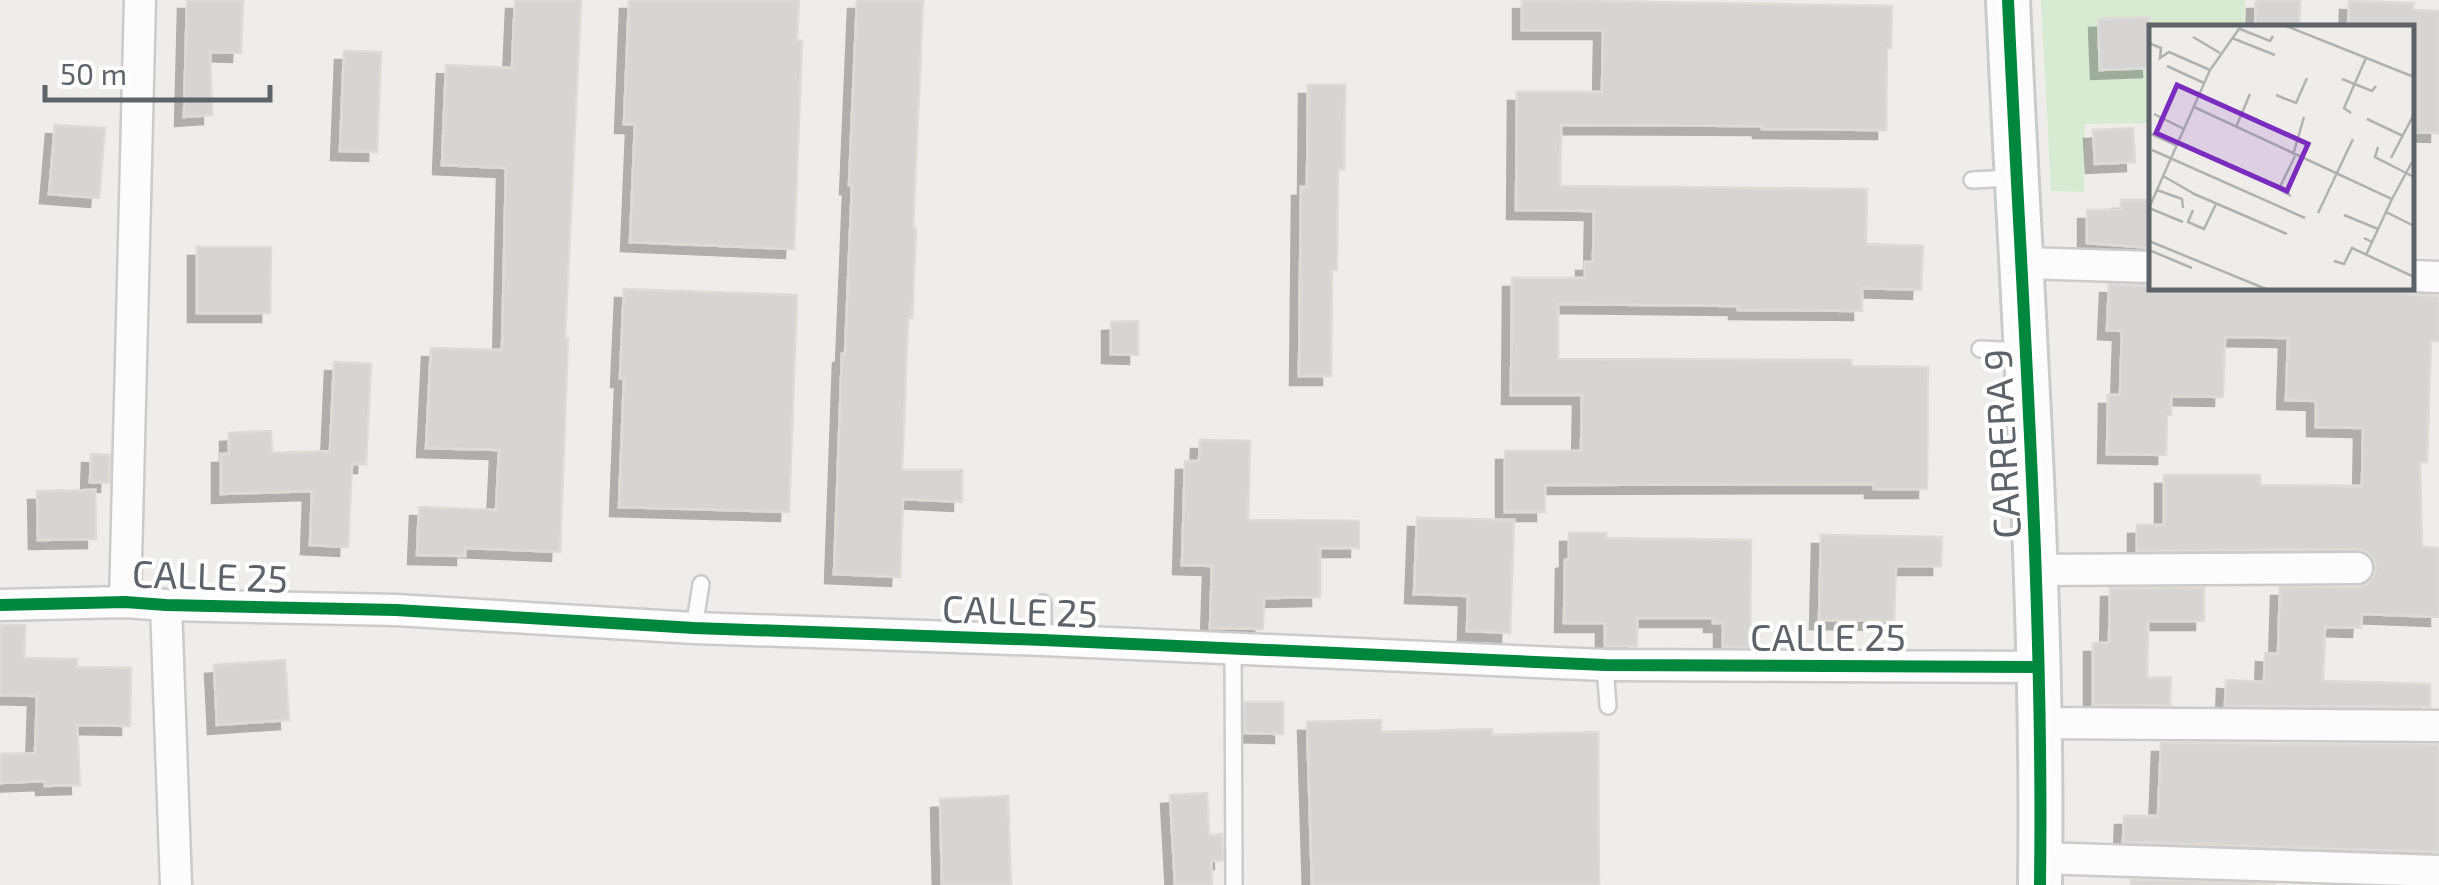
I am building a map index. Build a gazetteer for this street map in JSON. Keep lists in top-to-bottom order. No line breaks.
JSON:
{"streets":{"main road":["CARRERA 9"],"street":["CALLE 25"]},"crossings":[["CARRERA 9","CALLE 25"]],"scale_bar":"50 m"}
